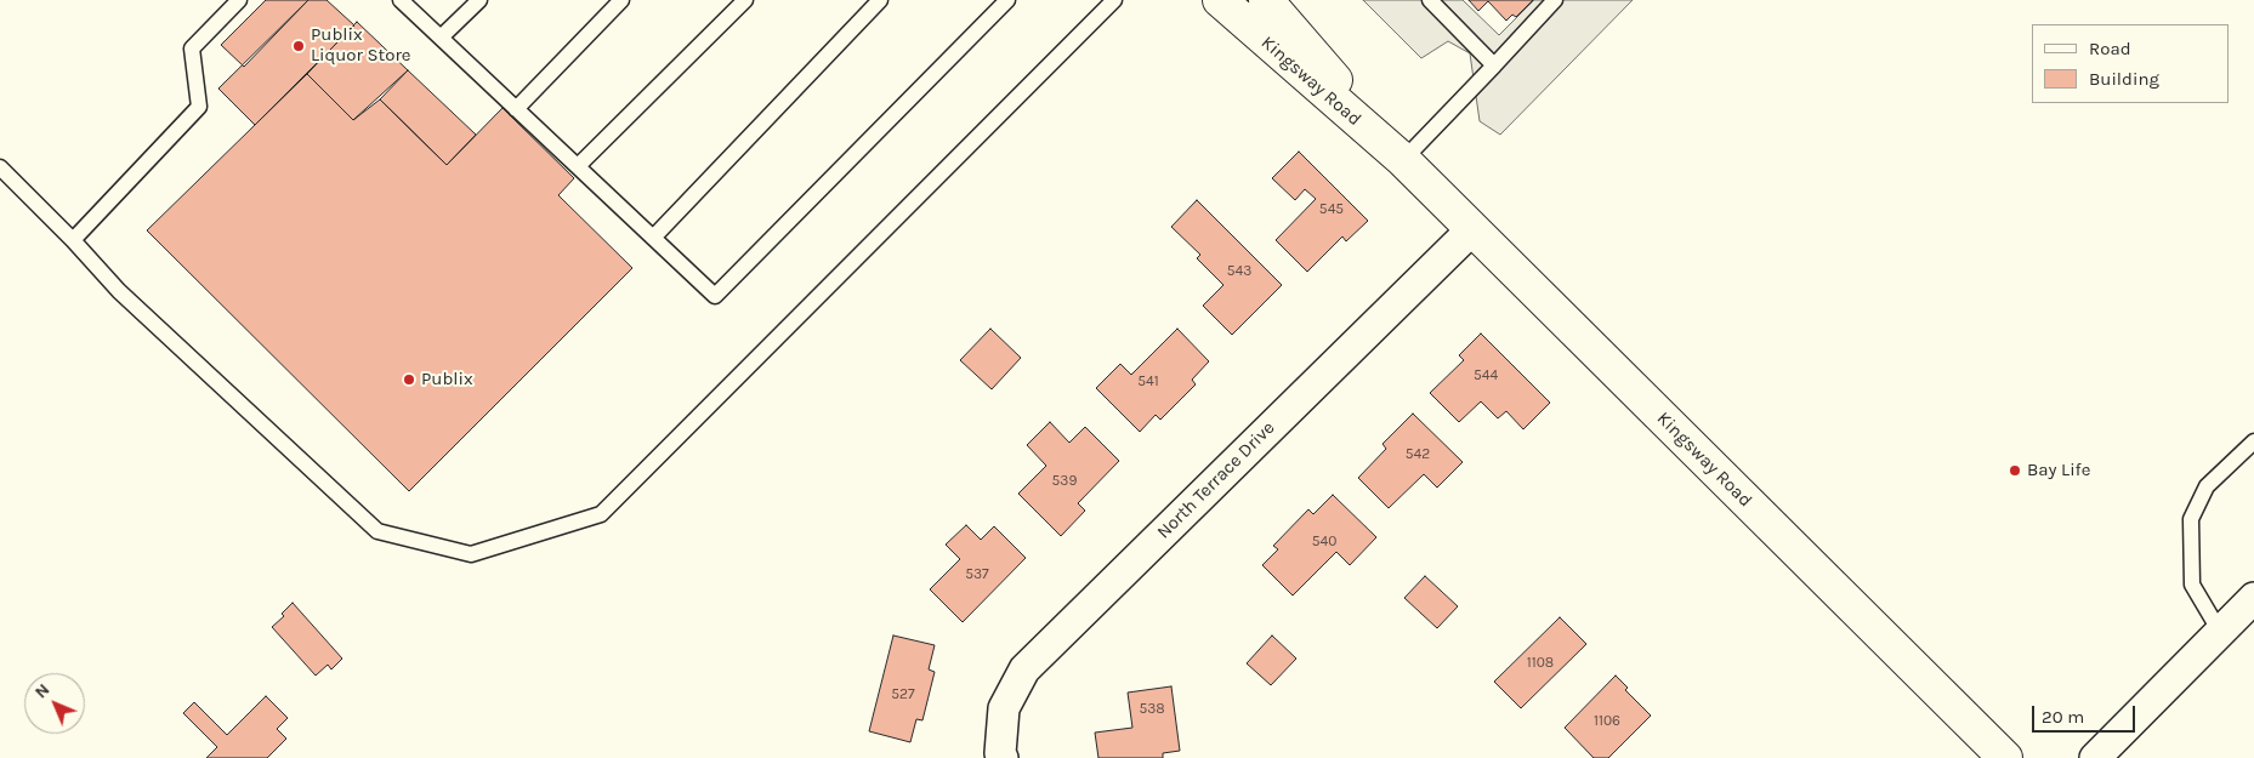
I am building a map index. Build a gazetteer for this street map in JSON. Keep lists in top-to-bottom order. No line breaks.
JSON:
{"streets":{"street":["Kingsway Road","North Terrace Drive"]},"crossings":[["Kingsway Road","North Terrace Drive"]],"places":["Publix Liquor Store","Publix","Bay Life"],"house_numbers":["545","543","544","541","542","539","540","537","1108","527","538","1106"],"legend":["Road","Building"],"scale_bar":"20 m","north":"top left"}
